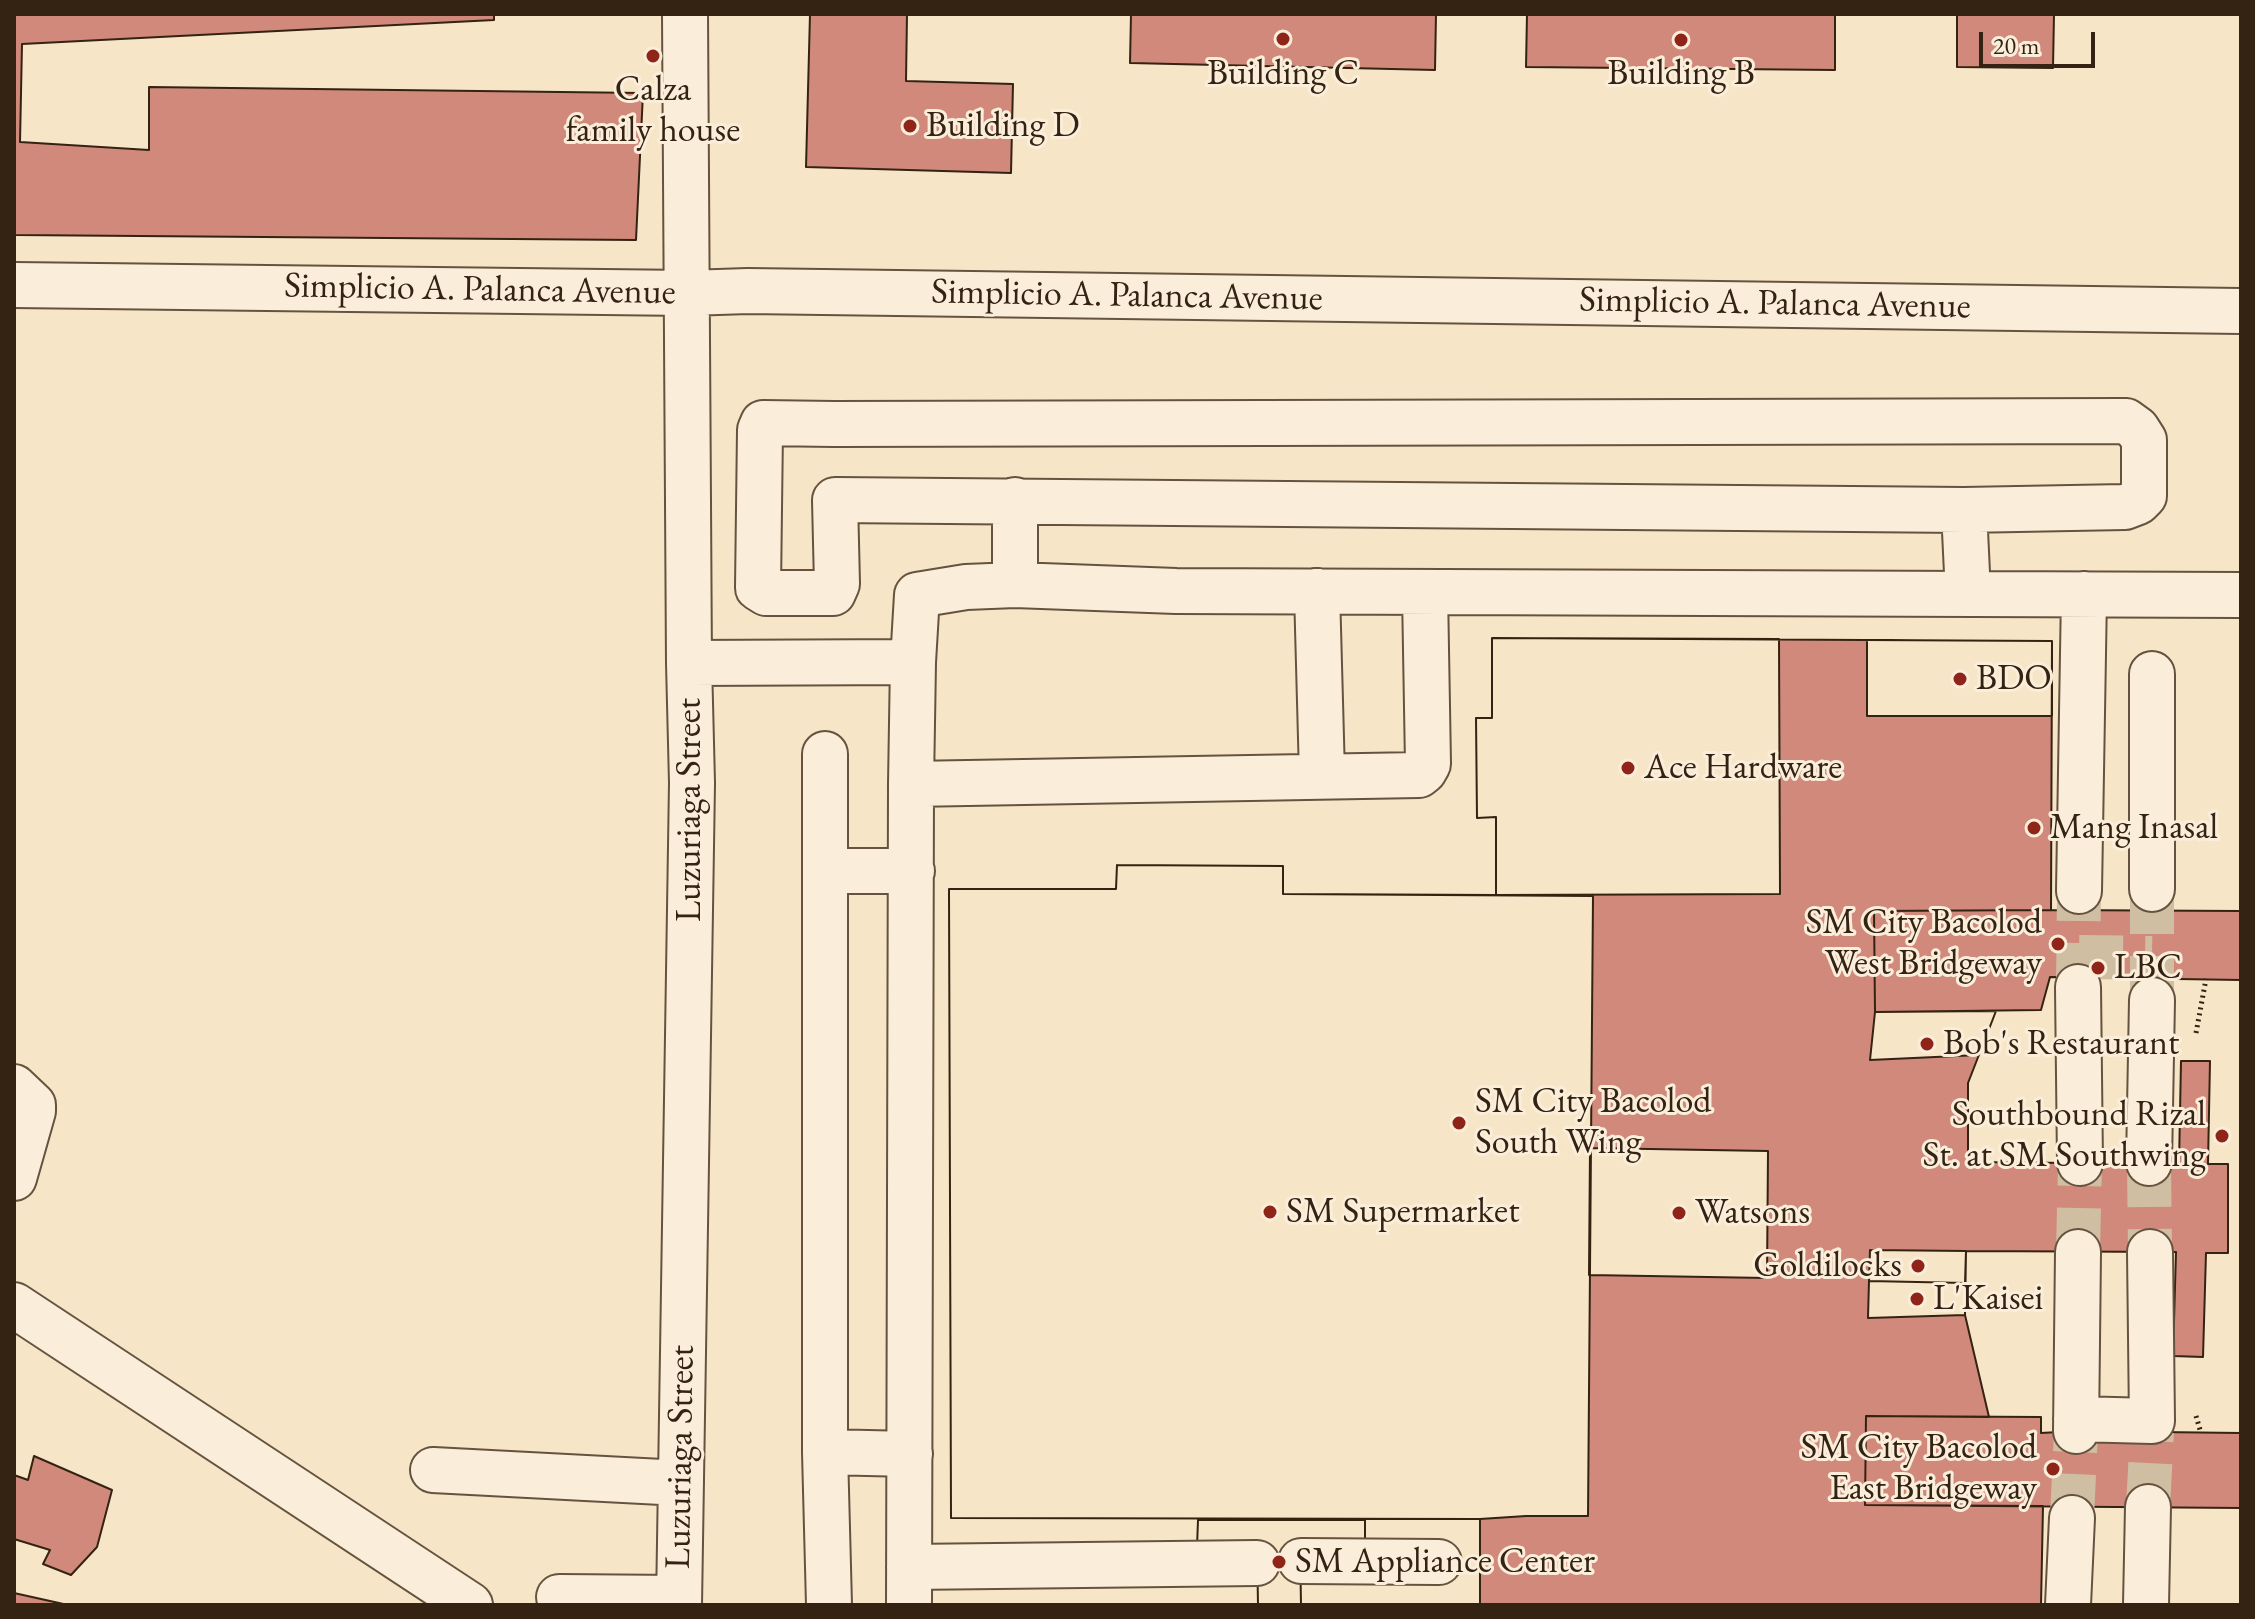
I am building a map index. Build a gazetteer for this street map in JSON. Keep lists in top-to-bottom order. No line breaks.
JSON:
{"streets":{"street":["Simplicio A. Palanca Avenue","Luzuriaga Street"]},"crossings":[["Simplicio A. Palanca Avenue","Luzuriaga Street"]],"places":["Building C","Building B","Calza family house","Building D","BDO","Ace Hardware","Mang Inasal","SM City Bacolod West Bridgeway","LBC","Bob's Restaurant","SM City Bacolod South Wing","Southbound Rizal St. at SM Southwing","SM Supermarket","Watsons","Goldilocks","L'Kaisei","SM City Bacolod East Bridgeway","SM Appliance Center"],"scale_bar":"20 m"}
